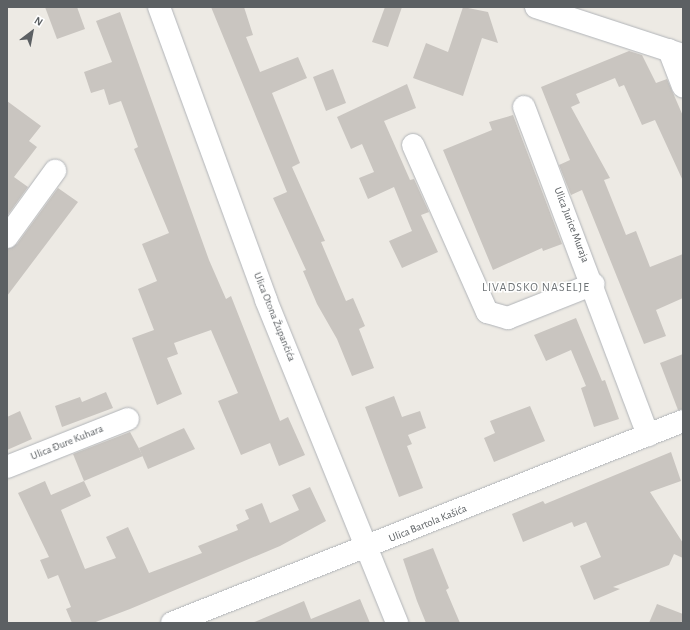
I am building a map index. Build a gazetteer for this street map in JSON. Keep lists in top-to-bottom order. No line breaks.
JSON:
{"streets":{"street":["Ulica Jurice Muraja","Ulica Otona Župančića","Ulica Đure Kuhara","Ulica Bartola Kašića"]},"crossings":[["Ulica Jurice Muraja","Ulica Bartola Kašića"],["Ulica Otona Župančića","Ulica Bartola Kašića"]],"districts":["LIVADSKO NASELJE"],"north":"top right"}
